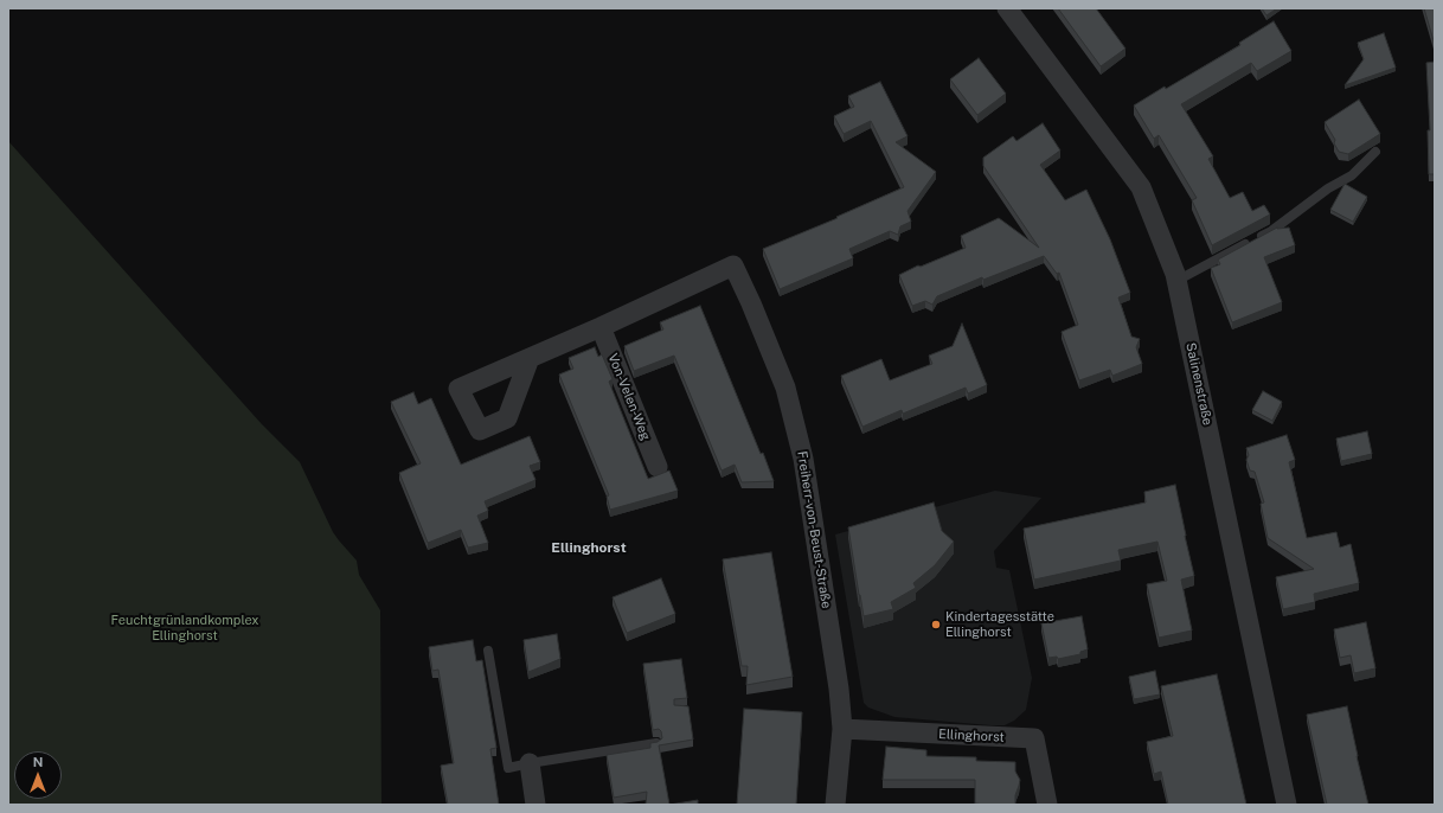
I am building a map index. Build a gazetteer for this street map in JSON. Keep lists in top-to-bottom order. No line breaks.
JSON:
{"streets":{"street":["Salinenstraße","Von-Velen-Weg","Freiherr-von-Beust-Straße","Ellinghorst"]},"crossings":[["Von-Velen-Weg","Freiherr-von-Beust-Straße"],["Freiherr-von-Beust-Straße","Ellinghorst"]],"districts":["Ellinghorst"],"parks":["Feuchtgrünlandkomplex Ellinghorst"],"places":["Kindertagesstätte Ellinghorst"],"north":"top"}
